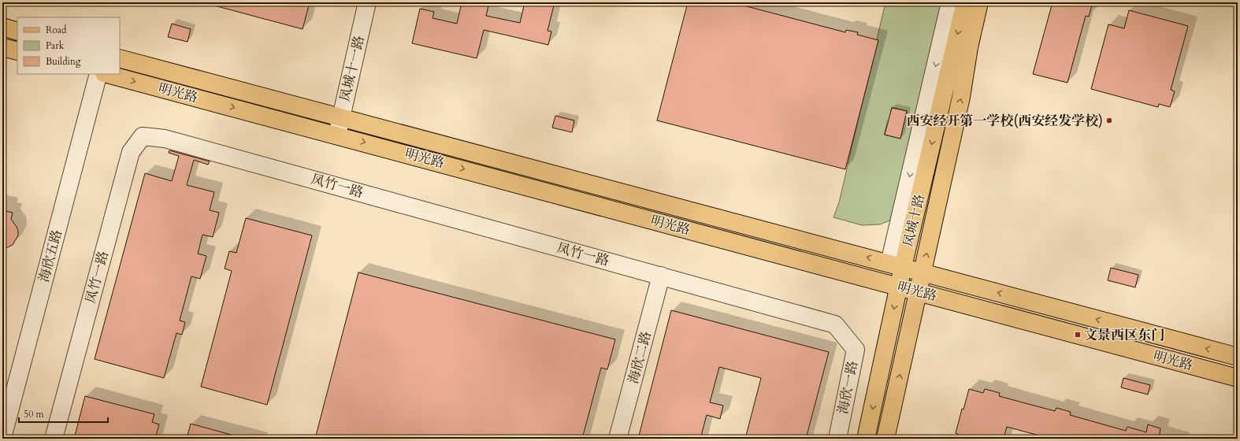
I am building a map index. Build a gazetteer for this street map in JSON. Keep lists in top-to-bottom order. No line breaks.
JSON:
{"streets":{"main road":["明光路","凤城十路"],"street":["凤城十一路","凤竹一路","海欣五路","海欣二路","海欣一路"]},"crossings":[["凤城十一路","明光路"],["明光路","凤城十路"],["凤竹一路","海欣二路"],["凤竹一路","海欣一路"]],"places":{"other":["西安经开第一学校(西安经发学校)"],"transit":["文景西区东门"]},"legend":["Road","Park","Building"],"scale_bar":"50 m"}
